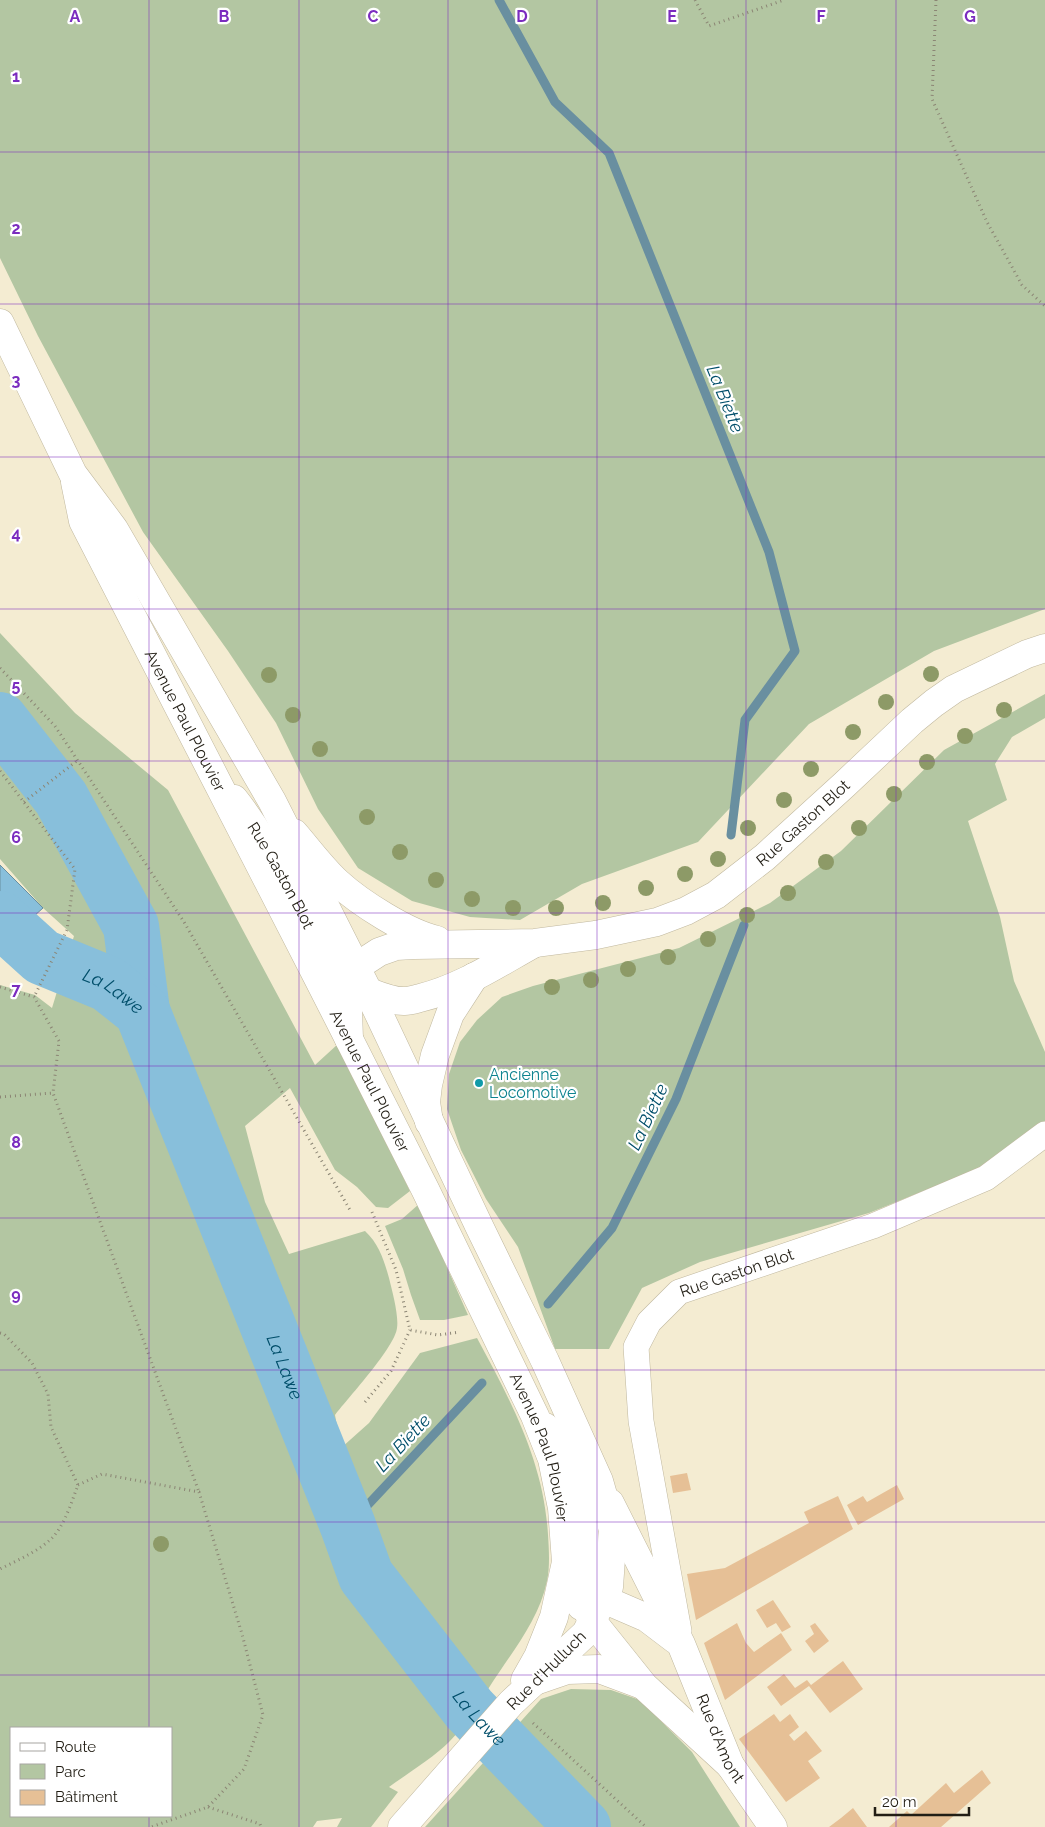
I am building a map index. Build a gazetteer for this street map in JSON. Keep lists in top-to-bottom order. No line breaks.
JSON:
{"streets":{"main road":["Avenue Paul Plouvier","Rue Gaston Blot","Rue d'Hulluch","Rue d'Amont"]},"crossings":[["Avenue Paul Plouvier","Rue Gaston Blot"],["Avenue Paul Plouvier","Rue d'Hulluch"],["Avenue Paul Plouvier","Rue d'Amont"],["Rue Gaston Blot","Rue d'Amont"],["Rue d'Hulluch","Rue d'Amont"]],"water":["La Biette","La Lawe"],"places":["Ancienne Locomotive"],"legend":["Route","Parc","Bâtiment"],"scale_bar":"20 m","grid":{"columns":["A","B","C","D","E","F","G"],"rows":["1","2","3","4","5","6","7","8","9"]}}
